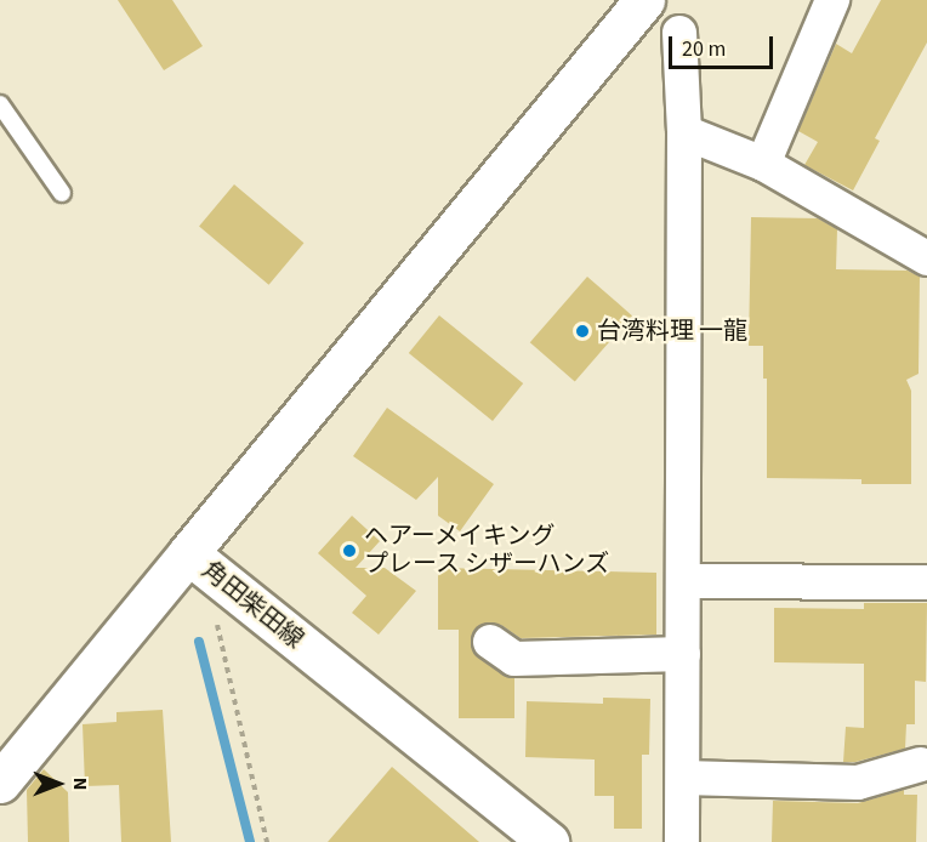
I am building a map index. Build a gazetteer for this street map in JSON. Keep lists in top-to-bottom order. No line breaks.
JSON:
{"streets":{"main road":["角田柴田線"]},"places":["台湾料理 一龍","ヘアーメイキング プレース シザーハンズ"],"scale_bar":"20 m","north":"right"}
